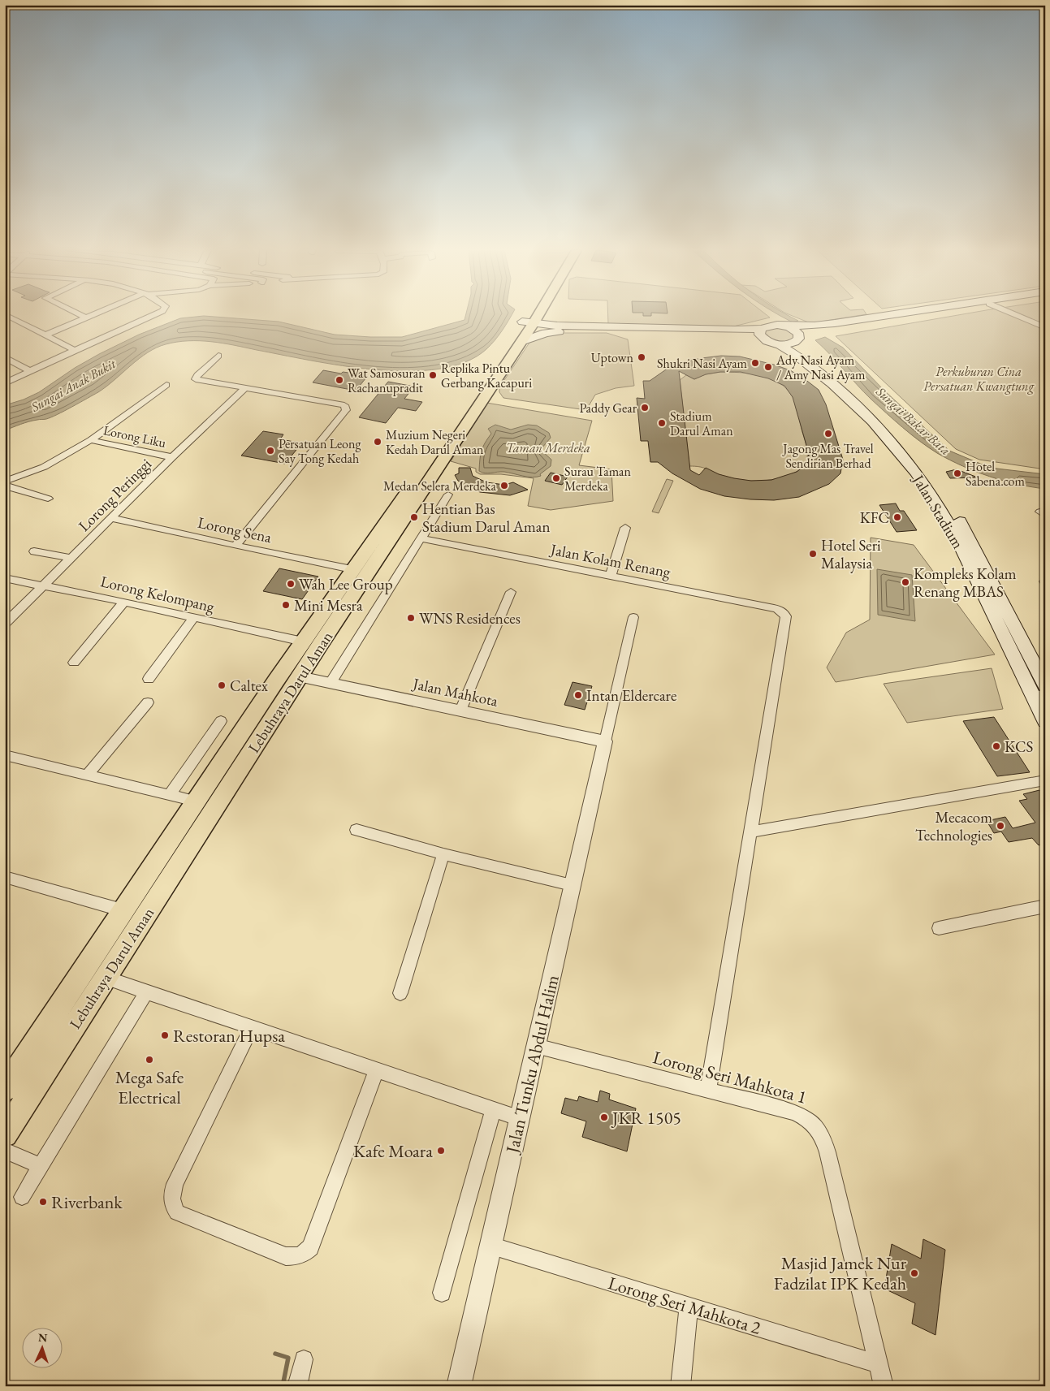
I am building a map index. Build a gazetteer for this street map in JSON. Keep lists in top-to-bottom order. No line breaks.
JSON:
{"streets":{"main road":["Jalan Stadium","Lebuhraya Darul Aman"],"street":["Lorong Liku","Lorong Peringgi","Lorong Sena","Jalan Kolam Renang","Lorong Kelompang","Jalan Mahkota","Jalan Tunku Abdul Halim","Lorong Seri Mahkota 1","Lorong Seri Mahkota 2"]},"crossings":[["Lorong Liku","Lorong Peringgi"],["Lorong Peringgi","Lorong Sena"],["Lorong Peringgi","Lorong Kelompang"],["Jalan Stadium","Lebuhraya Darul Aman"],["Lorong Sena","Lebuhraya Darul Aman"],["Lorong Kelompang","Lebuhraya Darul Aman"],["Lebuhraya Darul Aman","Jalan Mahkota"],["Jalan Mahkota","Jalan Tunku Abdul Halim"],["Jalan Tunku Abdul Halim","Lorong Seri Mahkota 1"],["Jalan Tunku Abdul Halim","Lorong Seri Mahkota 2"],["Lorong Seri Mahkota 1","Lorong Seri Mahkota 2"]],"water":["Sungai Anak Bukit","Sungai Bakar Bata"],"parks":["Perkuburan Cina Persatuan Kwangtung","Taman Merdeka"],"places":["Uptown","Shukri Nasi Ayam","Ady Nasi Ayam / Amy Nasi Ayam","Replika Pintu Gerbang Kacapuri","Wat Samosuran Rachanupradit","Paddy Gear","Stadium Darul Aman","Jagong Mas Travel Sendirian Berhad","Muzium Negeri Kedah Darul Aman","Persatuan Leong Say Tong Kedah","Hotel Sabena.com","Surau Taman Merdeka","Medan Selera Merdeka","Hentian Bas Stadium Darul Aman","KFC","Hotel Seri Malaysia","Kompleks Kolam Renang MBAS","Wah Lee Group","Mini Mesra","WNS Residences","Caltex","Intan Eldercare","KCS","Mecacom Technologies","Restoran Hupsa","Mega Safe Electrical","JKR 1505","Kafe Moara","Riverbank","Masjid Jamek Nur Fadzilat IPK Kedah"],"north":"top"}
